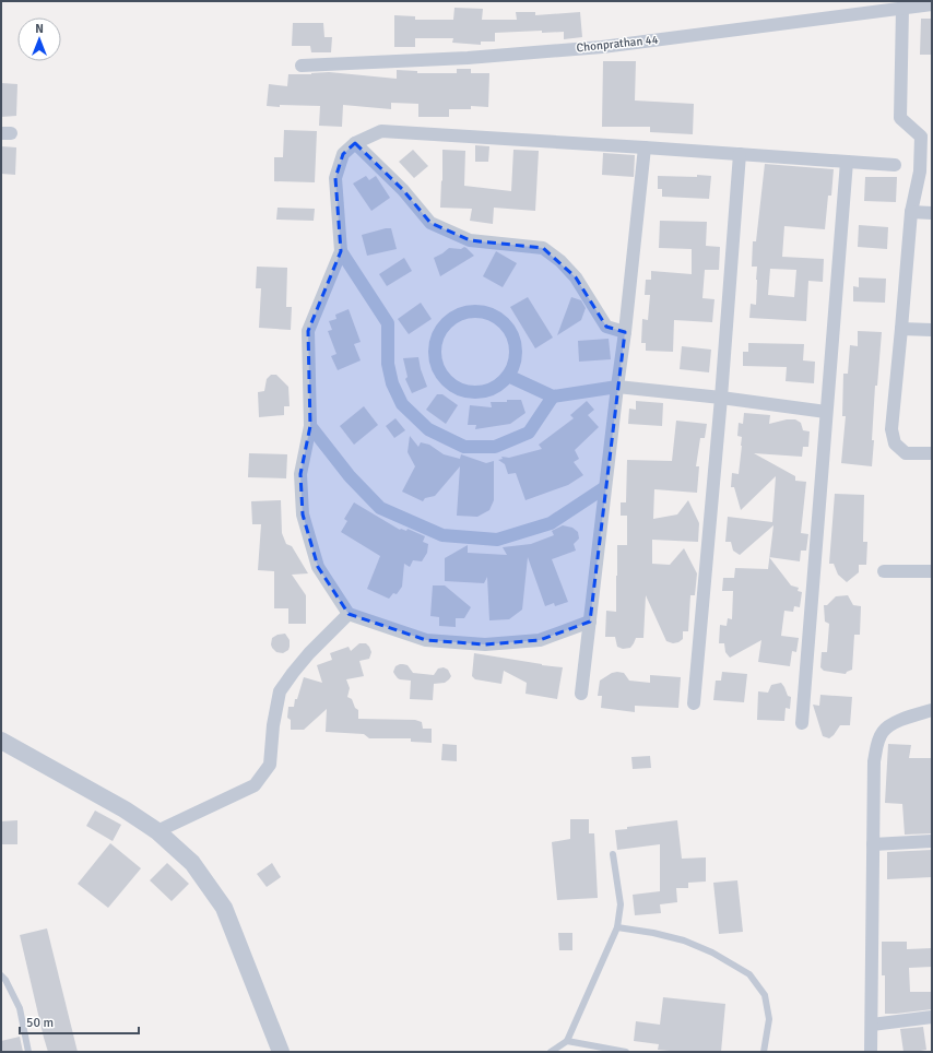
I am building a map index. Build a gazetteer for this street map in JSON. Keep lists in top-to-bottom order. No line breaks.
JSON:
{"streets":{"street":["Chonprathan 44"]},"scale_bar":"50 m","north":"top"}
